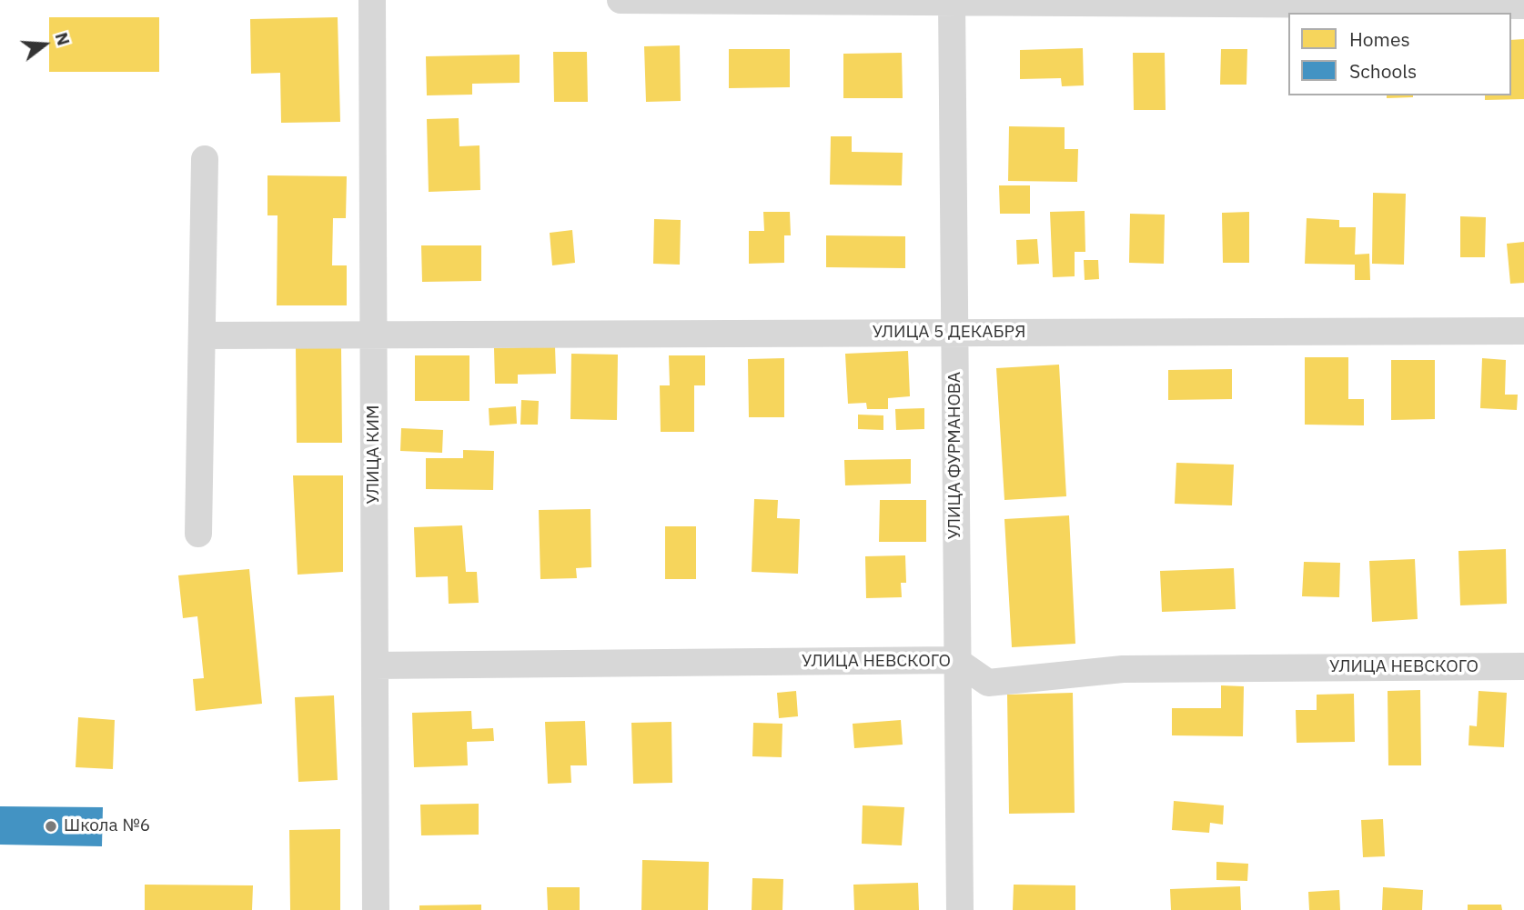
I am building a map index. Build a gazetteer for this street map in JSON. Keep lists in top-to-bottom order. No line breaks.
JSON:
{"streets":{"street":["УЛИЦА 5 ДЕКАБРЯ","УЛИЦА КИМ","УЛИЦА ФУРМАНОВА","УЛИЦА НЕВСКОГО"]},"crossings":[["УЛИЦА 5 ДЕКАБРЯ","УЛИЦА КИМ"],["УЛИЦА 5 ДЕКАБРЯ","УЛИЦА ФУРМАНОВА"],["УЛИЦА КИМ","УЛИЦА НЕВСКОГО"],["УЛИЦА ФУРМАНОВА","УЛИЦА НЕВСКОГО"]],"places":["Школа №6"],"legend":["Homes","Schools"],"north":"right"}
